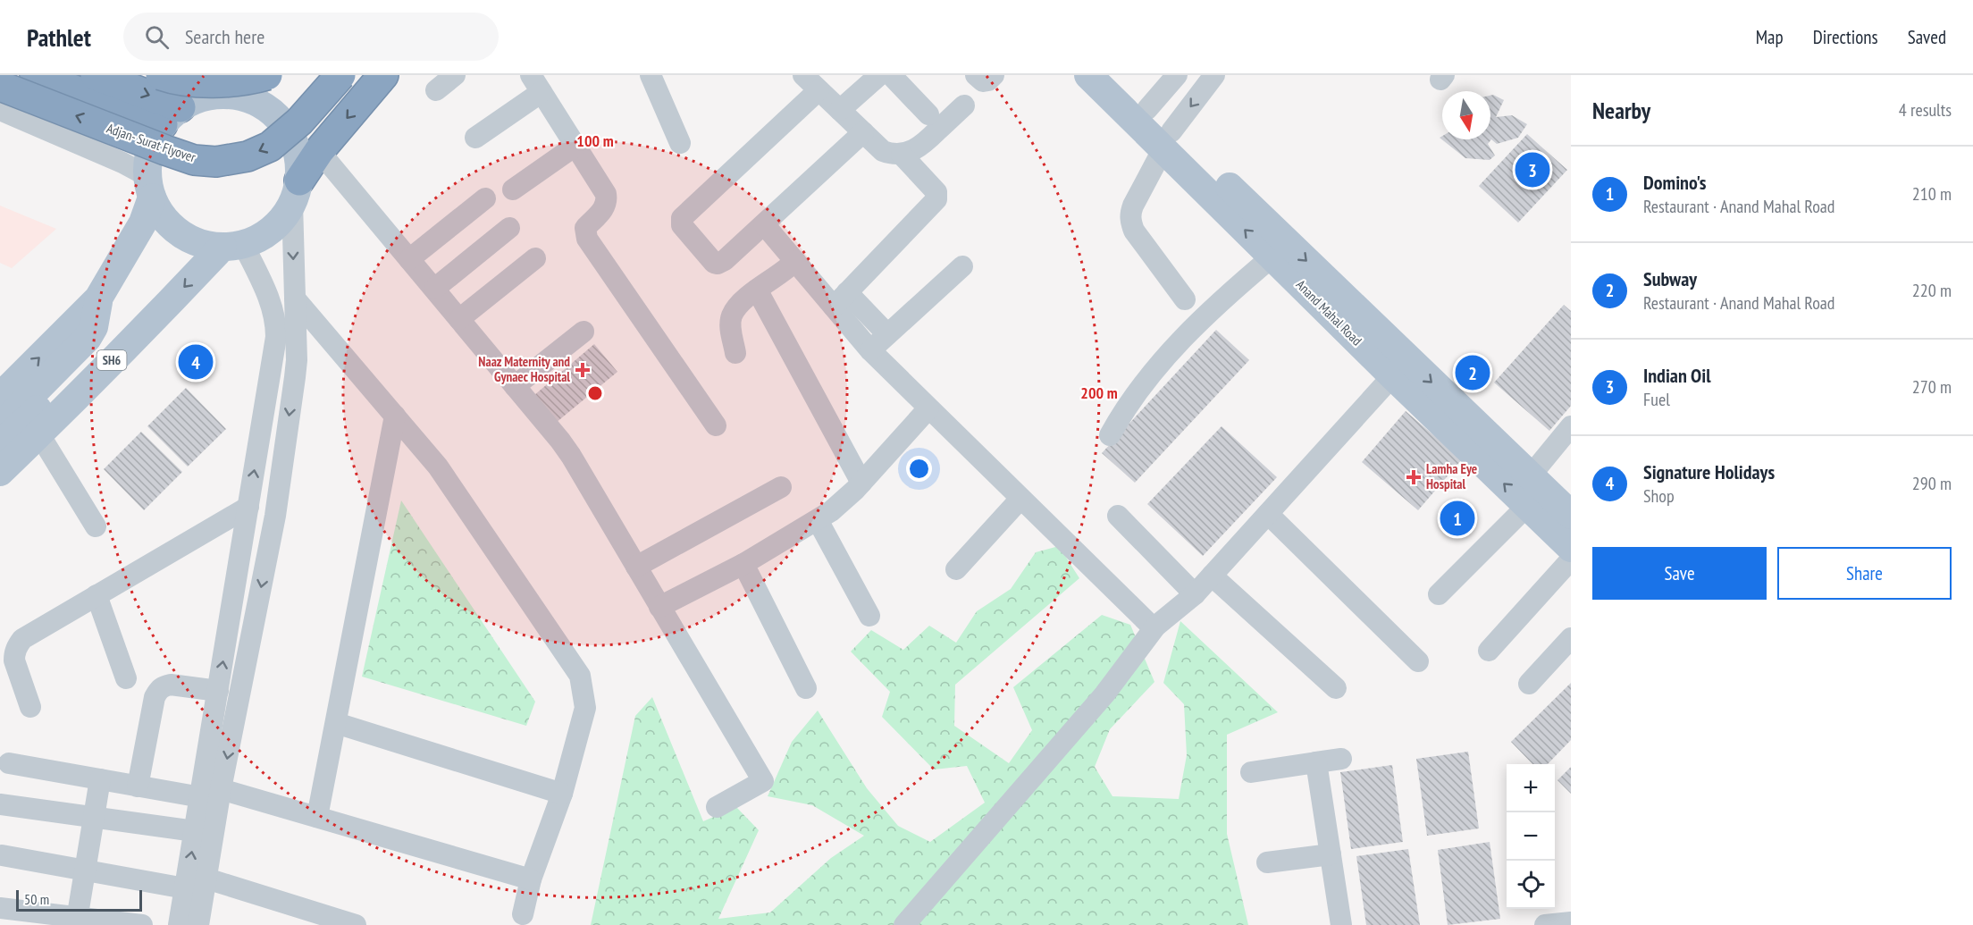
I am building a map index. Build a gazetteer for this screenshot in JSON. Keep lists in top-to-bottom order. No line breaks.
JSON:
{"streets":{"highway":["Adjan- Surat Flyover"],"main road":["Anand Mahal Road","SH6"]},"places":{"health":["Naaz Maternity and Gynaec Hospital","Lamha Eye Hospital"]},"scale_bar":"50 m","north":"bottom","page":{"header":"Pathlet","search":"Search here","nav":["Map","Directions","Saved"],"heading":["Nearby","4 results"],"list":[{"mark":"1","name":"Domino's","note":"Restaurant · Anand Mahal Road","value":"210 m"},{"mark":"2","name":"Subway","note":"Restaurant · Anand Mahal Road","value":"220 m"},{"mark":"3","name":"Indian Oil","note":"Fuel","value":"270 m"},{"mark":"4","name":"Signature Holidays","note":"Shop","value":"290 m"}],"pins":["3","4","2","1"],"buttons":["Save","Share"],"map_buttons":["+","−"],"scale":"50 m"},"rings":["100 m","200 m"]}
